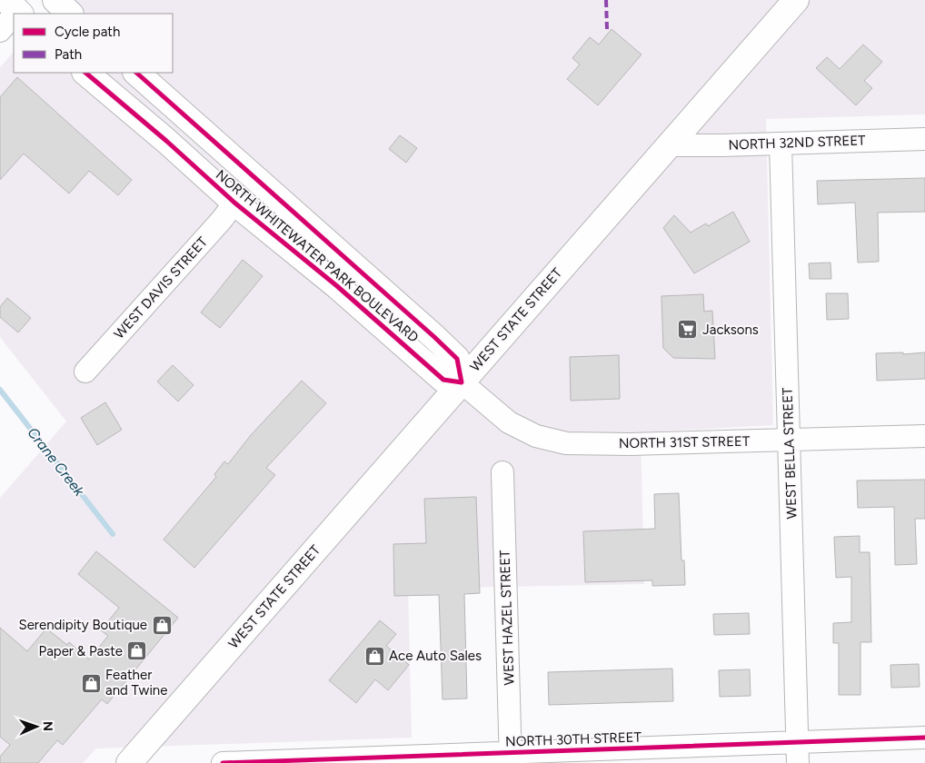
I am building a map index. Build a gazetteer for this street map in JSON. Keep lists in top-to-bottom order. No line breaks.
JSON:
{"streets":{"main road":["NORTH WHITEWATER PARK BOULEVARD","WEST STATE STREET"],"street":["NORTH 32ND STREET","WEST DAVIS STREET","NORTH 31ST STREET","WEST BELLA STREET","WEST HAZEL STREET","NORTH 30TH STREET"]},"crossings":[["NORTH 32ND STREET","WEST STATE STREET"],["NORTH 32ND STREET","WEST BELLA STREET"],["NORTH WHITEWATER PARK BOULEVARD","WEST DAVIS STREET"],["NORTH WHITEWATER PARK BOULEVARD","WEST STATE STREET"],["NORTH WHITEWATER PARK BOULEVARD","NORTH 31ST STREET"],["WEST STATE STREET","NORTH 31ST STREET"],["NORTH 31ST STREET","WEST BELLA STREET"],["WEST BELLA STREET","NORTH 30TH STREET"],["WEST HAZEL STREET","NORTH 30TH STREET"]],"water":["Crane Creek"],"places":{"supermarket":["Jacksons"],"shop":["Serendipity Boutique","Paper & Paste","Ace Auto Sales","Feather and Twine"]},"legend":["Cycle path","Path"],"north":"right"}
